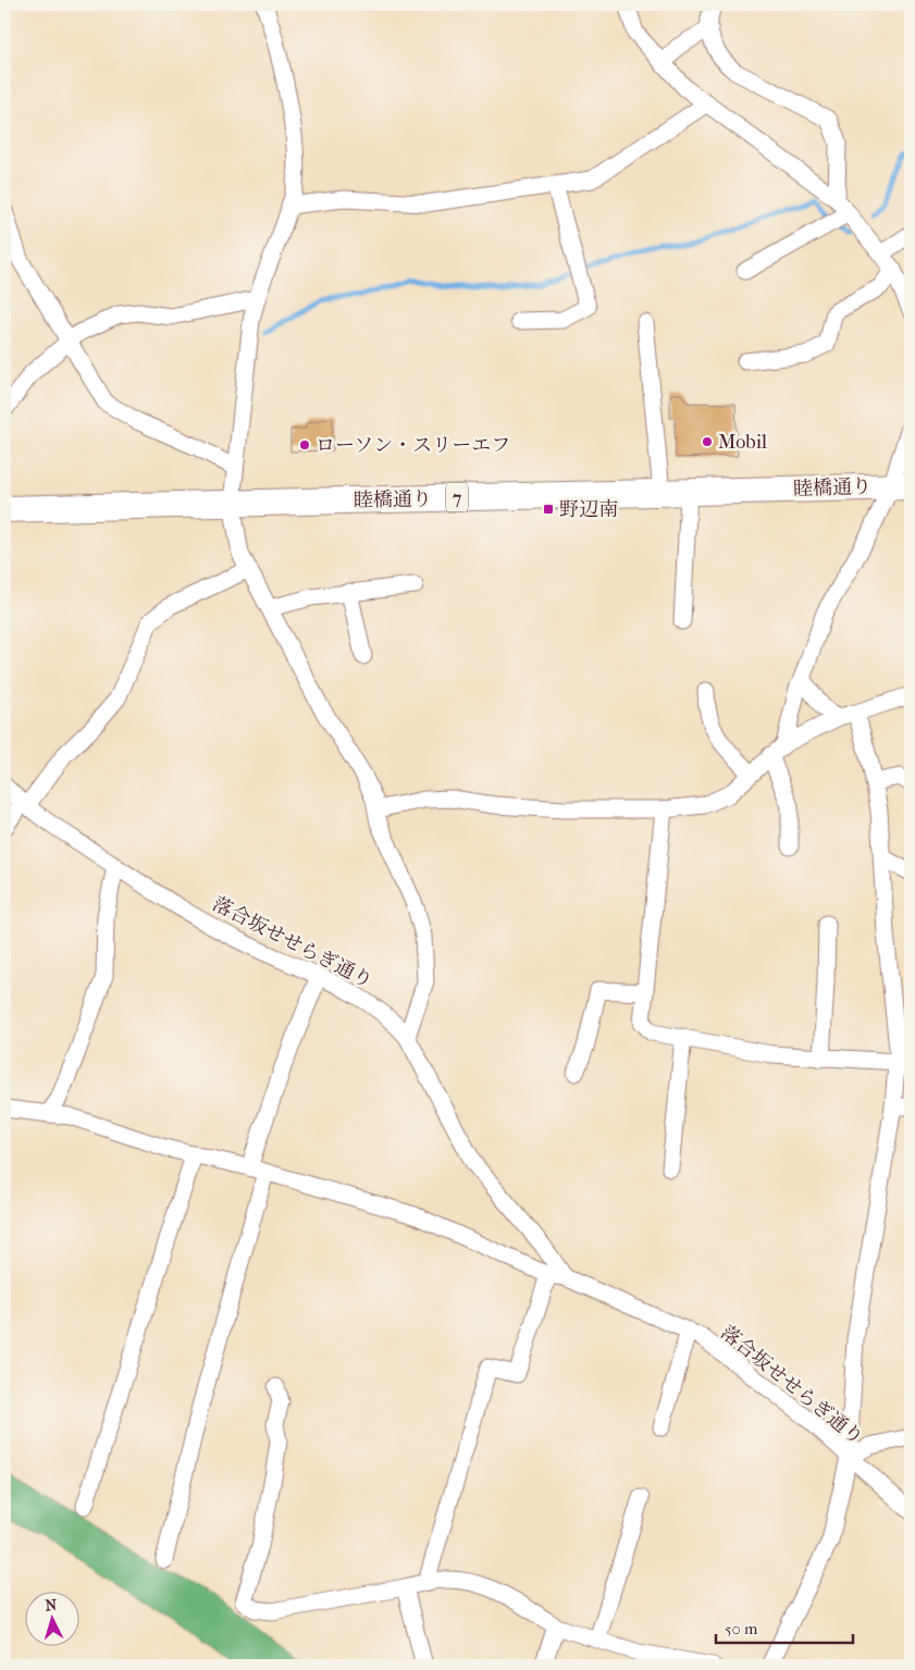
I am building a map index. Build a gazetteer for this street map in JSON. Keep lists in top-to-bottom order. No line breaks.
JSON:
{"streets":{"main road":["睦橋通り","7"],"street":["落合坂せせらぎ通り"]},"places":{"other":["Mobil","ローソン・スリーエフ"],"transit":["野辺南"]},"scale_bar":"50 m","north":"top"}
